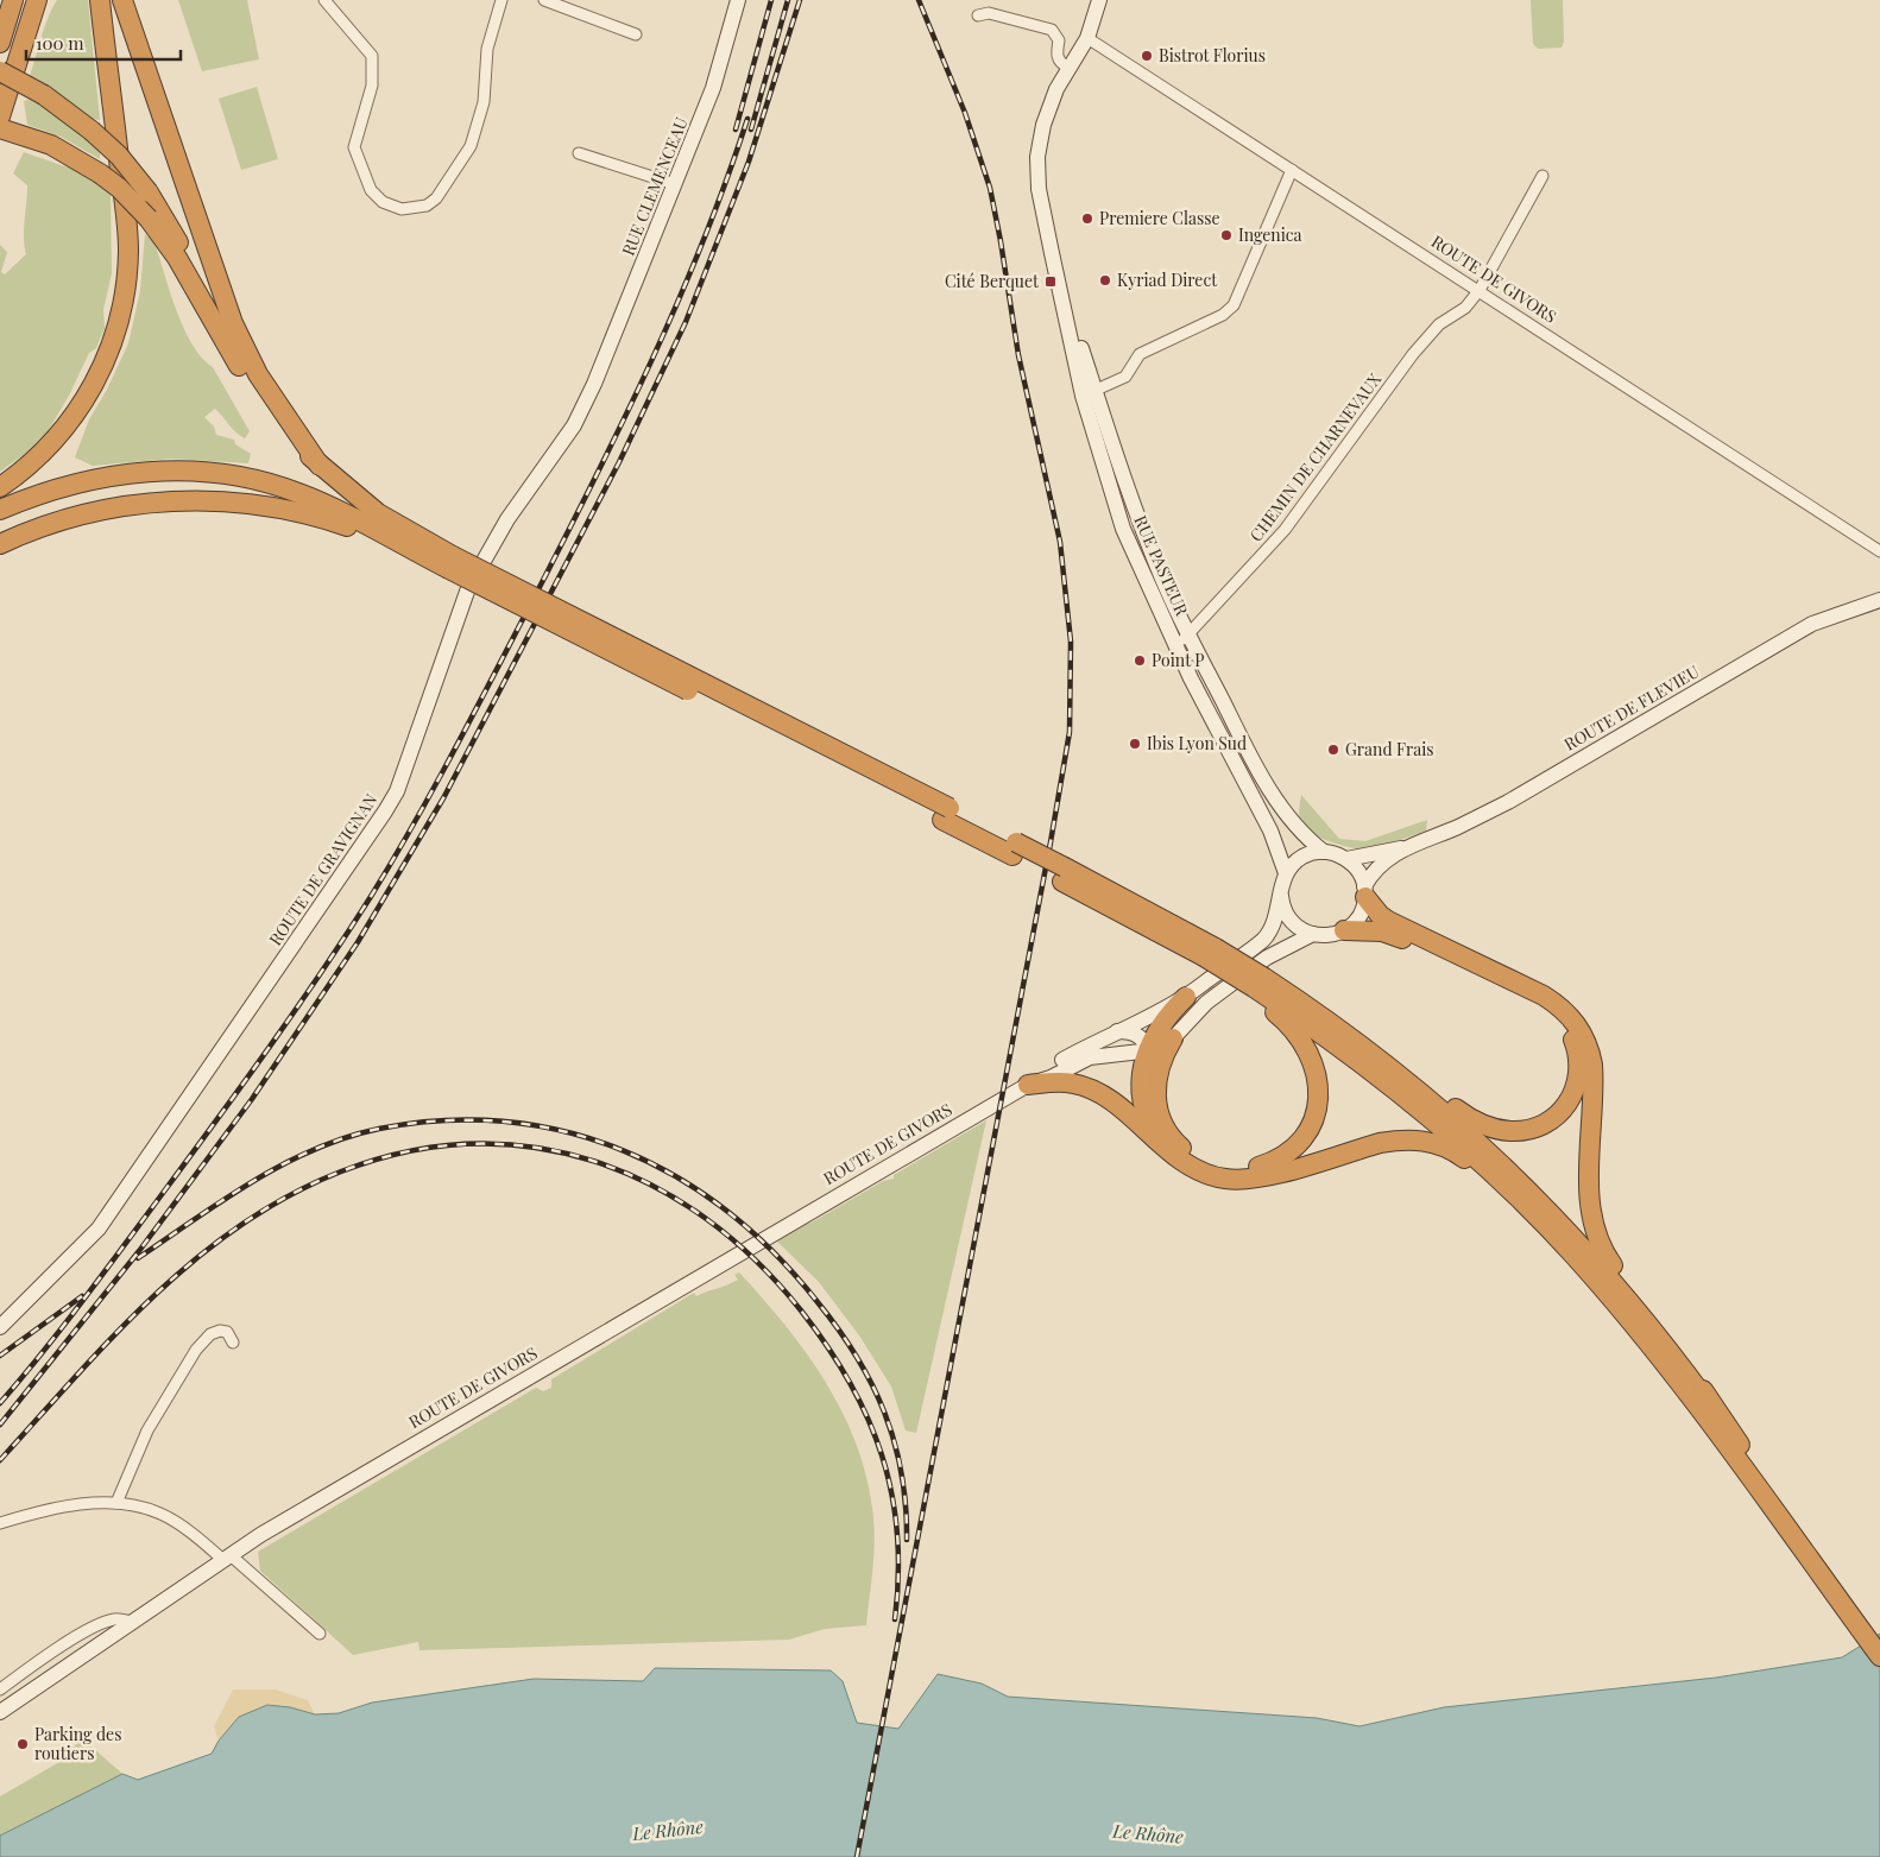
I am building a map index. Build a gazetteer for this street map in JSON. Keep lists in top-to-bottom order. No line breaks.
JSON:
{"streets":{"main road":["RUE CLEMENCEAU","ROUTE DE GIVORS","RUE PASTEUR","ROUTE DE FLEVIEU","ROUTE DE GRAVIGNAN"],"street":["CHEMIN DE CHARNEVAUX"]},"crossings":[["RUE CLEMENCEAU","ROUTE DE GRAVIGNAN"],["ROUTE DE GIVORS","CHEMIN DE CHARNEVAUX"],["ROUTE DE GIVORS","RUE PASTEUR"],["CHEMIN DE CHARNEVAUX","RUE PASTEUR"],["RUE PASTEUR","ROUTE DE FLEVIEU"]],"water":["Le Rhône"],"places":{"other":["Bistrot Florius","Premiere Classe","Ingenica","Kyriad Direct","Point P","Ibis Lyon Sud","Grand Frais","Parking des routiers"],"transit":["Cité Berquet"]},"scale_bar":"100 m"}
